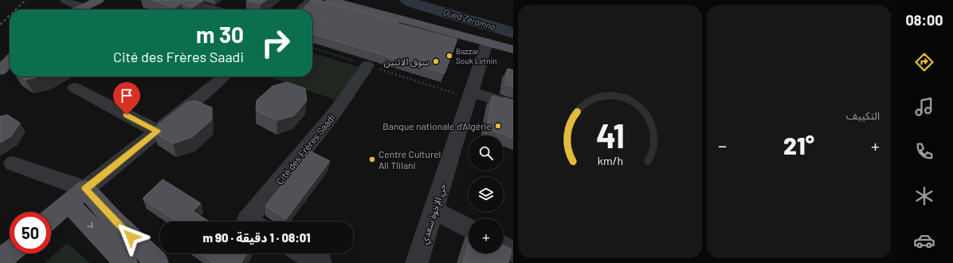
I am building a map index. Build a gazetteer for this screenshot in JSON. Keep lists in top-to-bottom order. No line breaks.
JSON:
{"streets":{"street":["Cité des Frères Saadi","حي الإخوة سعدي"]},"water":["Oued Zeramna"],"places":["Bazzar Souk Letnin","سوق الاثنين","Banque nationale d'Algérie","Centre Culturel Ali Tlilani"],"page":{"tabs":"08:00","tile":"التكييف","turn":["30 m","Cité des Frères Saadi"],"heat":["−","21°","+"],"map_buttons":"+","limit":"50","trip":"08:01 · 1 دقيقة · 90 m","gauge":["41","km/h"]}}
